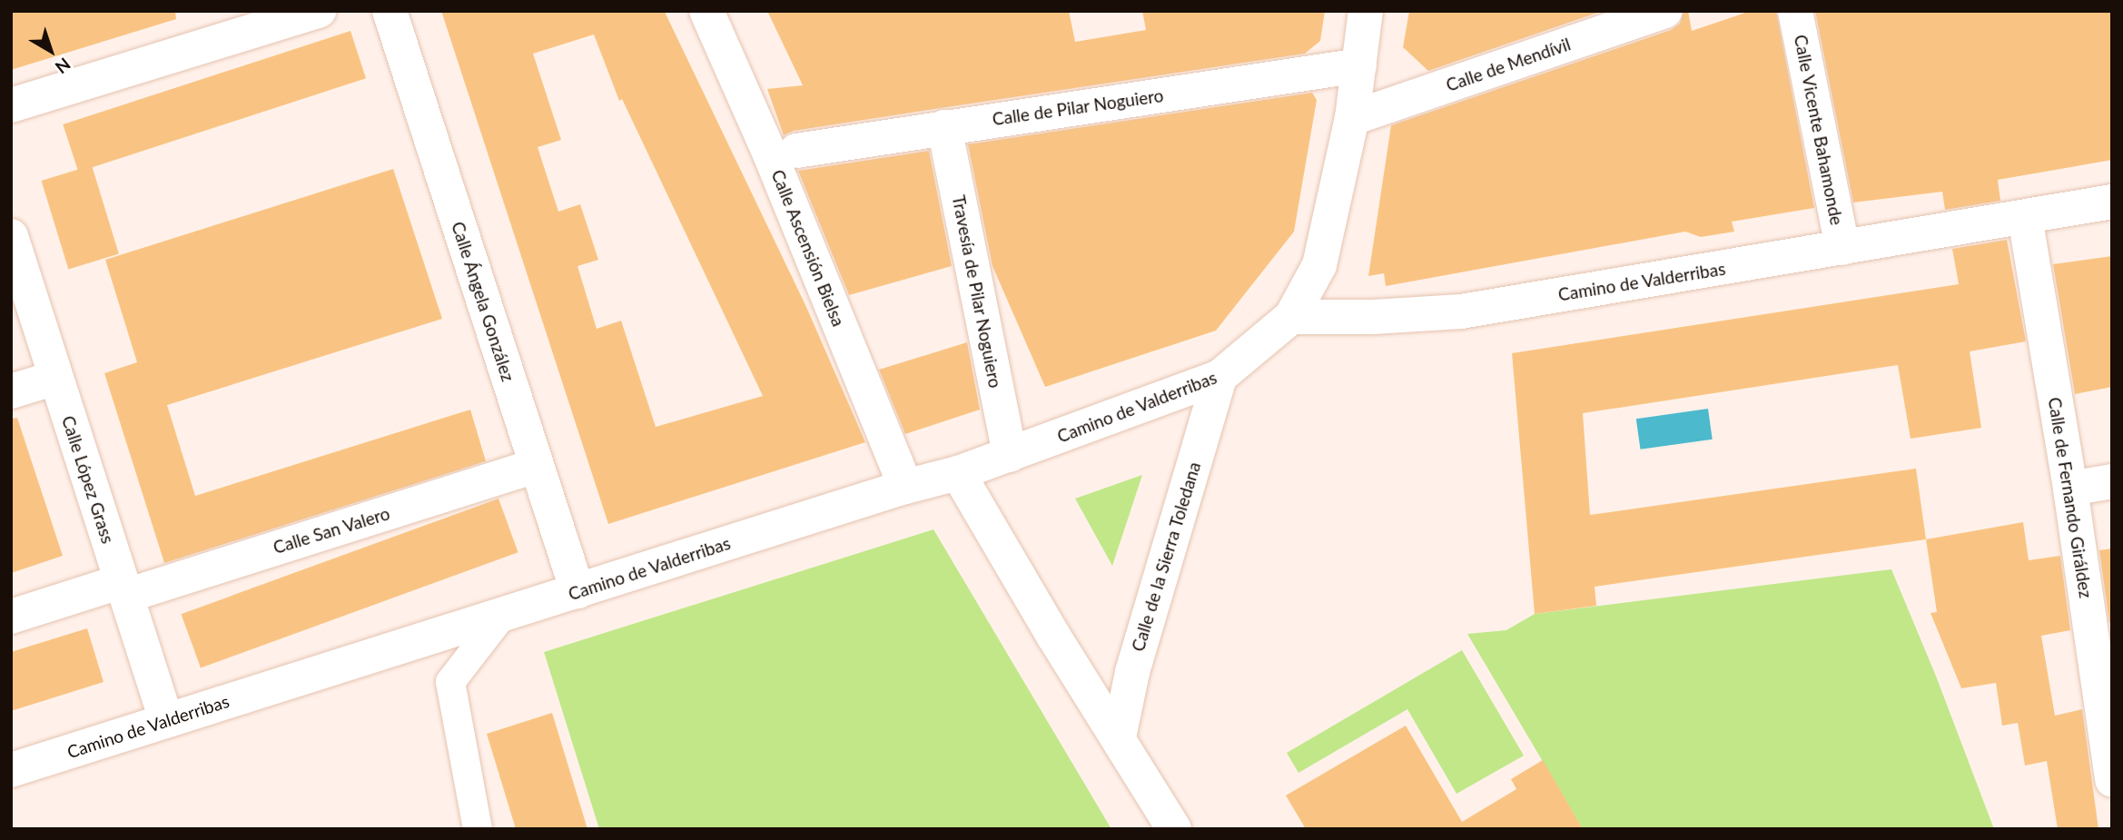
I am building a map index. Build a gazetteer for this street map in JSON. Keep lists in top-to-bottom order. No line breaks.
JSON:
{"streets":{"street":["Calle de Mendívil","Calle de Pilar Noguiero","Calle Vicente Bahamonde","Calle Ascensión Bielsa","Camino de Valderribas","Travesía de Pilar Noguiero","Calle Ángela González","Calle López Grass","Calle de Fernando Giráldez","Calle San Valero","Calle de la Sierra Toledana"]},"crossings":[["Calle de Pilar Noguiero","Travesía de Pilar Noguiero"],["Calle Vicente Bahamonde","Camino de Valderribas"],["Calle Ascensión Bielsa","Camino de Valderribas"],["Camino de Valderribas","Travesía de Pilar Noguiero"],["Camino de Valderribas","Calle Ángela González"],["Camino de Valderribas","Calle López Grass"],["Camino de Valderribas","Calle de Fernando Giráldez"],["Camino de Valderribas","Calle de la Sierra Toledana"],["Calle Ángela González","Calle San Valero"],["Calle López Grass","Calle San Valero"]],"north":"bottom right"}
